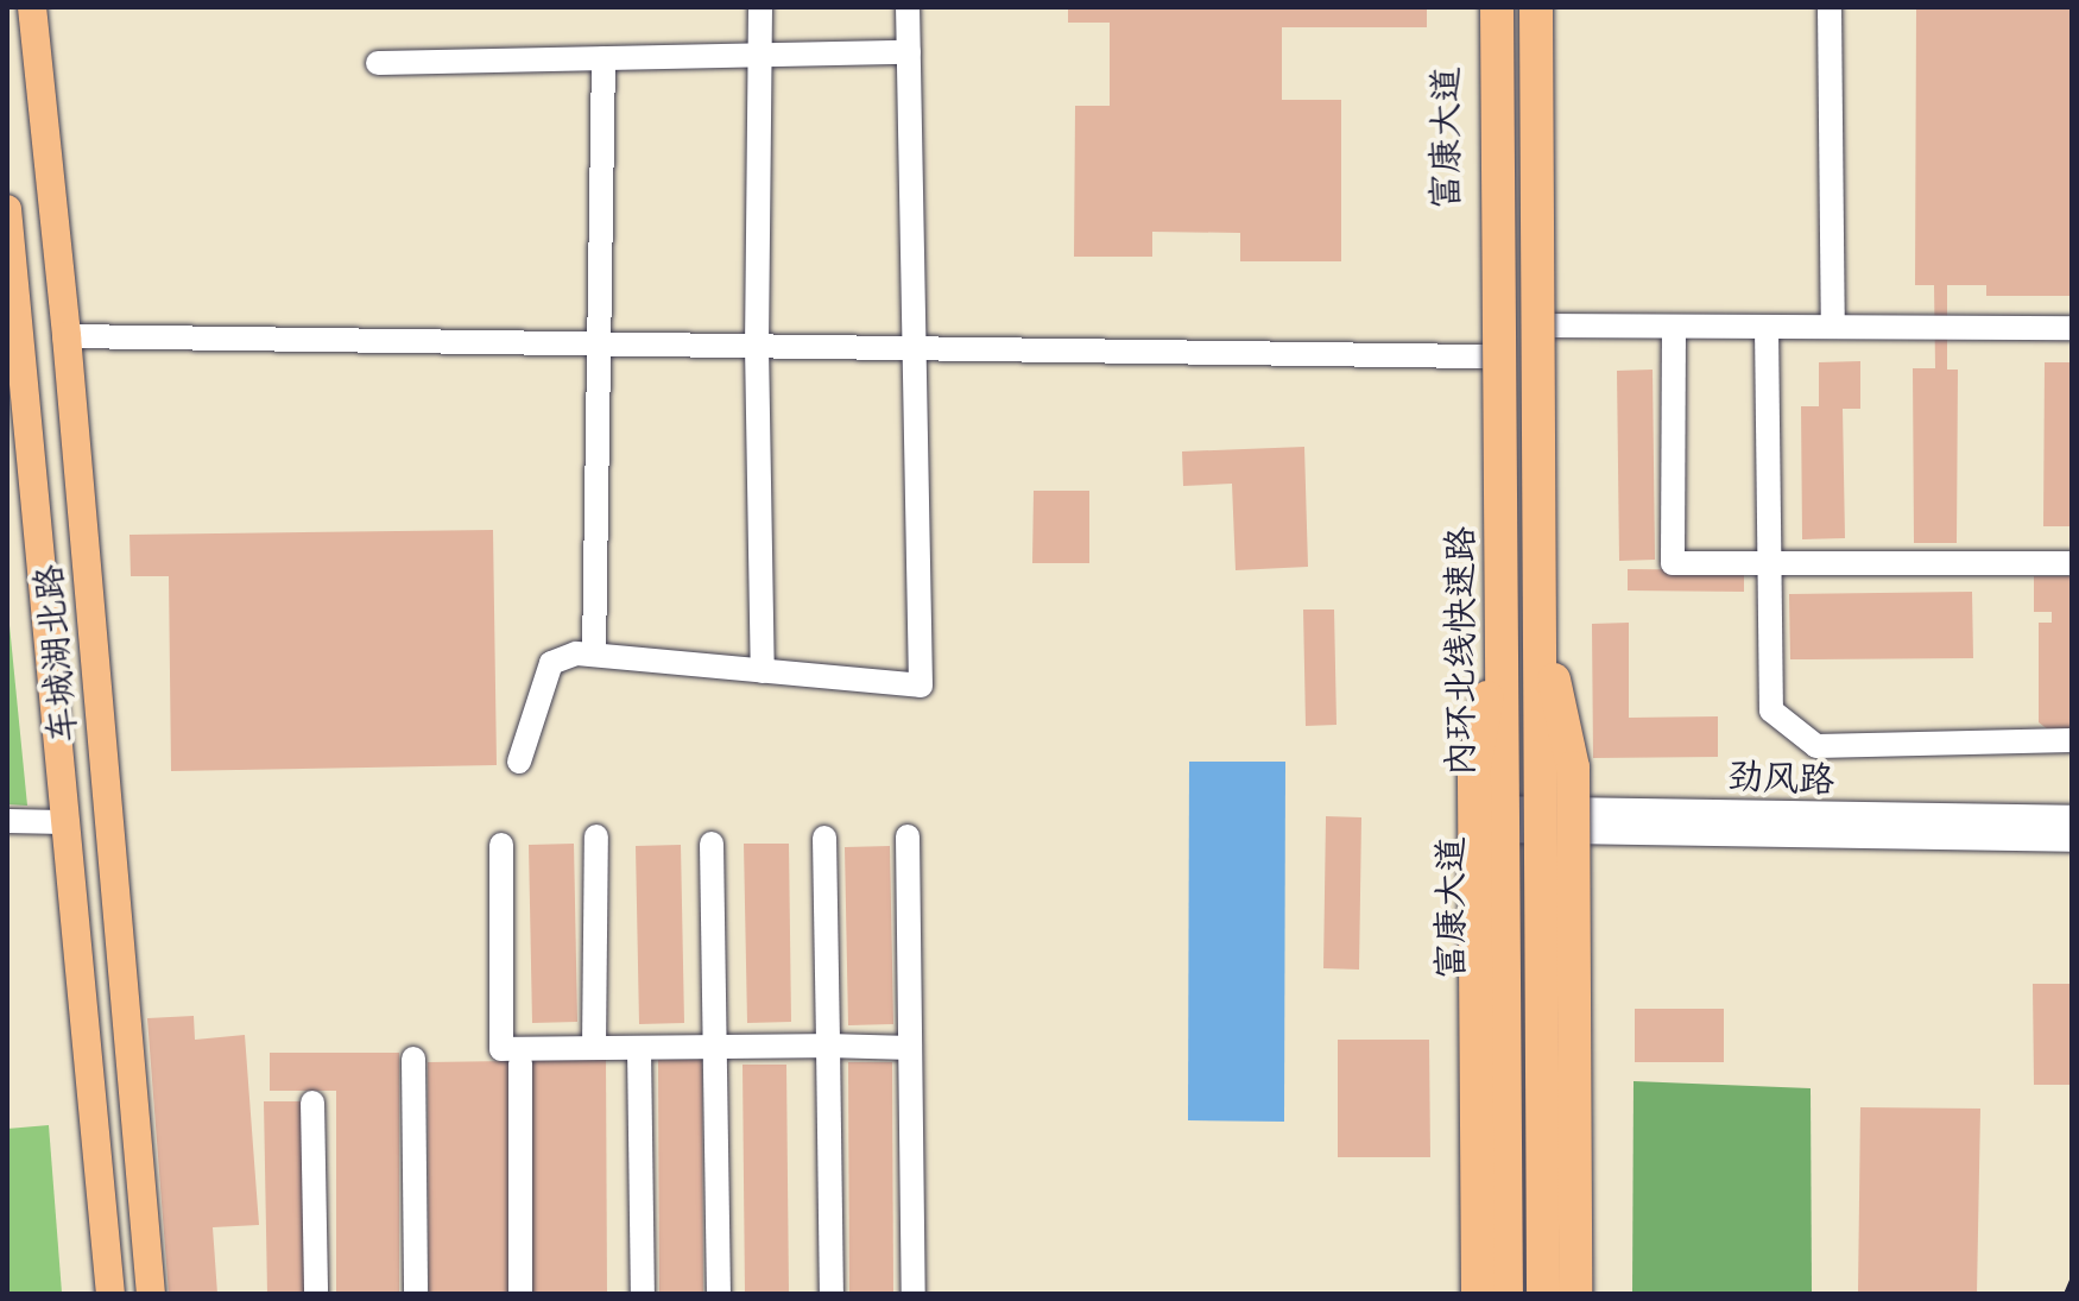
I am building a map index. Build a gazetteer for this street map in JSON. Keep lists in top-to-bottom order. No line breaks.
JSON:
{"streets":{"highway":["内环北线快速路"],"main road":["富康大道","车城湖北路"],"street":["劲风路"]},"crossings":[["富康大道","劲风路"]]}
